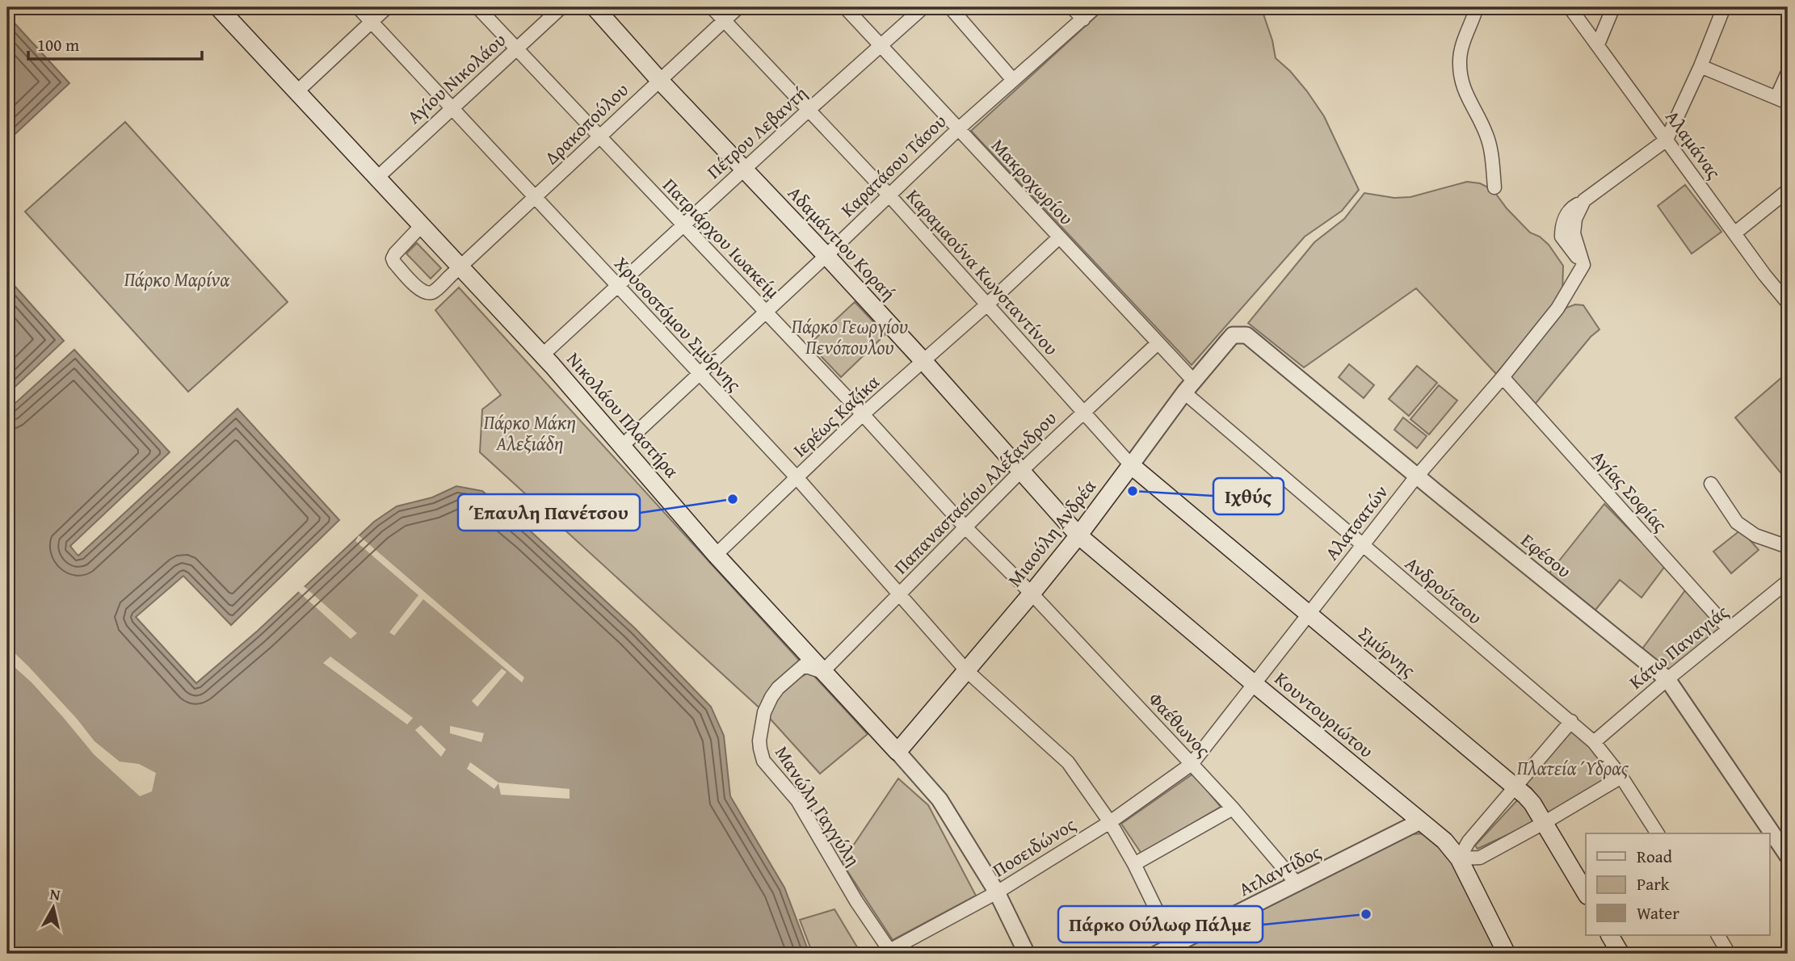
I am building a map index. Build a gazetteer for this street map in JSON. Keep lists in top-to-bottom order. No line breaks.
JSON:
{"streets":{"main road":["Αδαμάντιου Κοραή","Νικολάου Πλαστήρα","Μιαούλη Ανδρέα","Σμύρνης","Κουντουριώτου"],"street":["Αγίου Νικολάου","Δρακοπούλου","Πέτρου Λεβαντή","Αλαμάνας","Καρατάσου Τάσου","Μακροχωρίου","Πατριάρχου Ιωακείμ","Καραμαούνα Κωνσταντίνου","Χρυσοστόμου Σμύρνης","Ιερέως Καζίκα","Αγίας Σοφίας","Παπαναστασίου Αλέξανδρου","Αλατσατών","Εφέσου","Ανδρούτσου","Κάτω Παναγιάς","Φαέθωνος","Μανώλη Γαγγύλη","Ποσειδώνος","Ατλαντίδος"]},"crossings":[["Αγίου Νικολάου","Πατριάρχου Ιωακείμ"],["Αγίου Νικολάου","Χρυσοστόμου Σμύρνης"],["Αγίου Νικολάου","Νικολάου Πλαστήρα"],["Δρακοπούλου","Πατριάρχου Ιωακείμ"],["Δρακοπούλου","Αδαμάντιου Κοραή"],["Δρακοπούλου","Καραμαούνα Κωνσταντίνου"],["Δρακοπούλου","Χρυσοστόμου Σμύρνης"],["Δρακοπούλου","Νικολάου Πλαστήρα"],["Πέτρου Λεβαντή","Μακροχωρίου"],["Πέτρου Λεβαντή","Πατριάρχου Ιωακείμ"],["Πέτρου Λεβαντή","Αδαμάντιου Κοραή"],["Πέτρου Λεβαντή","Καραμαούνα Κωνσταντίνου"],["Πέτρου Λεβαντή","Χρυσοστόμου Σμύρνης"],["Πέτρου Λεβαντή","Νικολάου Πλαστήρα"],["Αλαμάνας","Αλατσατών"],["Καρατάσου Τάσου","Μακροχωρίου"],["Καρατάσου Τάσου","Πατριάρχου Ιωακείμ"],["Καρατάσου Τάσου","Αδαμάντιου Κοραή"],["Καρατάσου Τάσου","Καραμαούνα Κωνσταντίνου"],["Καρατάσου Τάσου","Χρυσοστόμου Σμύρνης"],["Καρατάσου Τάσου","Νικολάου Πλαστήρα"],["Μακροχωρίου","Ιερέως Καζίκα"],["Μακροχωρίου","Παπαναστασίου Αλέξανδρου"],["Μακροχωρίου","Μιαούλη Ανδρέα"],["Μακροχωρίου","Ανδρούτσου"],["Πατριάρχου Ιωακείμ","Ιερέως Καζίκα"],["Πατριάρχου Ιωακείμ","Παπαναστασίου Αλέξανδρου"],["Πατριάρχου Ιωακείμ","Μιαούλη Ανδρέα"],["Πατριάρχου Ιωακείμ","Φαέθωνος"],["Αδαμάντιου Κοραή","Ιερέως Καζίκα"],["Αδαμάντιου Κοραή","Παπαναστασίου Αλέξανδρου"],["Αδαμάντιου Κοραή","Μιαούλη Ανδρέα"],["Αδαμάντιου Κοραή","Κουντουριώτου"],["Καραμαούνα Κωνσταντίνου","Ιερέως Καζίκα"],["Καραμαούνα Κωνσταντίνου","Παπαναστασίου Αλέξανδρου"],["Καραμαούνα Κωνσταντίνου","Μιαούλη Ανδρέα"],["Καραμαούνα Κωνσταντίνου","Σμύρνης"],["Χρυσοστόμου Σμύρνης","Ιερέως Καζίκα"],["Χρυσοστόμου Σμύρνης","Παπαναστασίου Αλέξανδρου"],["Χρυσοστόμου Σμύρνης","Μιαούλη Ανδρέα"],["Χρυσοστόμου Σμύρνης","Ποσειδώνος"],["Χρυσοστόμου Σμύρνης","Ατλαντίδος"],["Νικολάου Πλαστήρα","Ιερέως Καζίκα"],["Νικολάου Πλαστήρα","Παπαναστασίου Αλέξανδρου"],["Νικολάου Πλαστήρα","Μιαούλη Ανδρέα"],["Νικολάου Πλαστήρα","Μανώλη Γαγγύλη"],["Νικολάου Πλαστήρα","Ποσειδώνος"],["Αγίας Σοφίας","Αλατσατών"],["Αγίας Σοφίας","Κάτω Παναγιάς"],["Παπαναστασίου Αλέξανδρου","Μανώλη Γαγγύλη"],["Αλατσατών","Εφέσου"],["Αλατσατών","Ανδρούτσου"],["Αλατσατών","Σμύρνης"],["Αλατσατών","Κουντουριώτου"],["Αλατσατών","Φαέθωνος"],["Αλατσατών","Ποσειδώνος"],["Μιαούλη Ανδρέα","Εφέσου"],["Μιαούλη Ανδρέα","Ανδρούτσου"],["Μιαούλη Ανδρέα","Σμύρνης"],["Μιαούλη Ανδρέα","Κουντουριώτου"],["Μιαούλη Ανδρέα","Φαέθωνος"],["Εφέσου","Κάτω Παναγιάς"],["Ανδρούτσου","Κάτω Παναγιάς"],["Κουντουριώτου","Ατλαντίδος"],["Φαέθωνος","Ποσειδώνος"],["Φαέθωνος","Ατλαντίδος"],["Μανώλη Γαγγύλη","Ποσειδώνος"]],"parks":["Πάρκο Μαρίνα","Πάρκο Γεωργίου Πενόπουλου","Πάρκο Μάκη Αλεξιάδη","Πλατεία Ύδρας"],"places":["Ιχθύς","Έπαυλη Πανέτσου","Πάρκο Ούλωφ Πάλμε"],"legend":["Road","Park","Water"],"scale_bar":"100 m","north":"top"}
